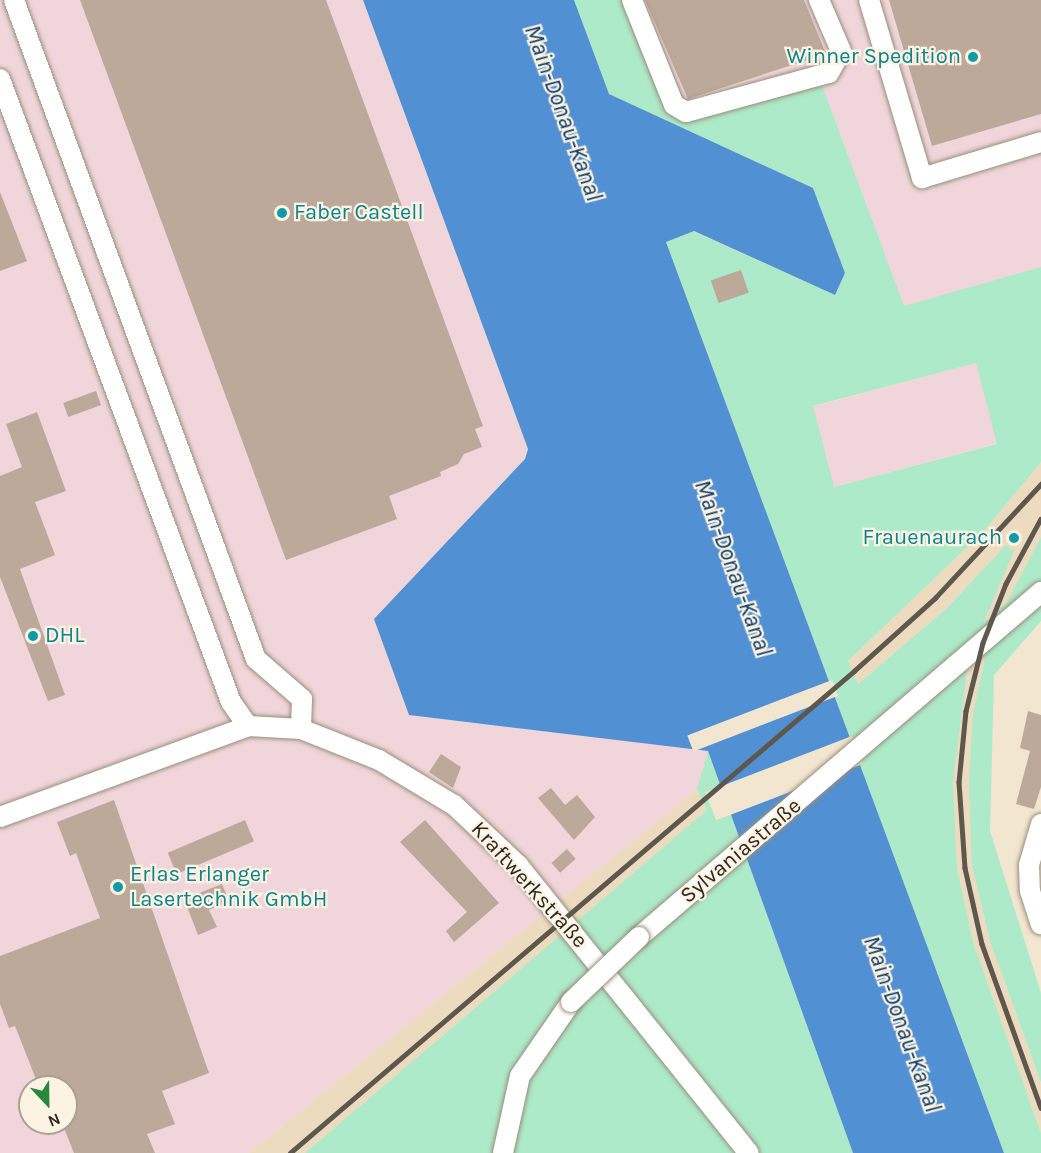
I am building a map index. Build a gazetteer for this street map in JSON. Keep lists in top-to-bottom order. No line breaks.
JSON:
{"streets":{"street":["Sylvaniastraße","Kraftwerkstraße"]},"water":["Main-Donau-Kanal"],"places":["Winner Spedition","Faber Castell","Frauenaurach","DHL","Erlas Erlanger Lasertechnik GmbH"],"north":"bottom"}
